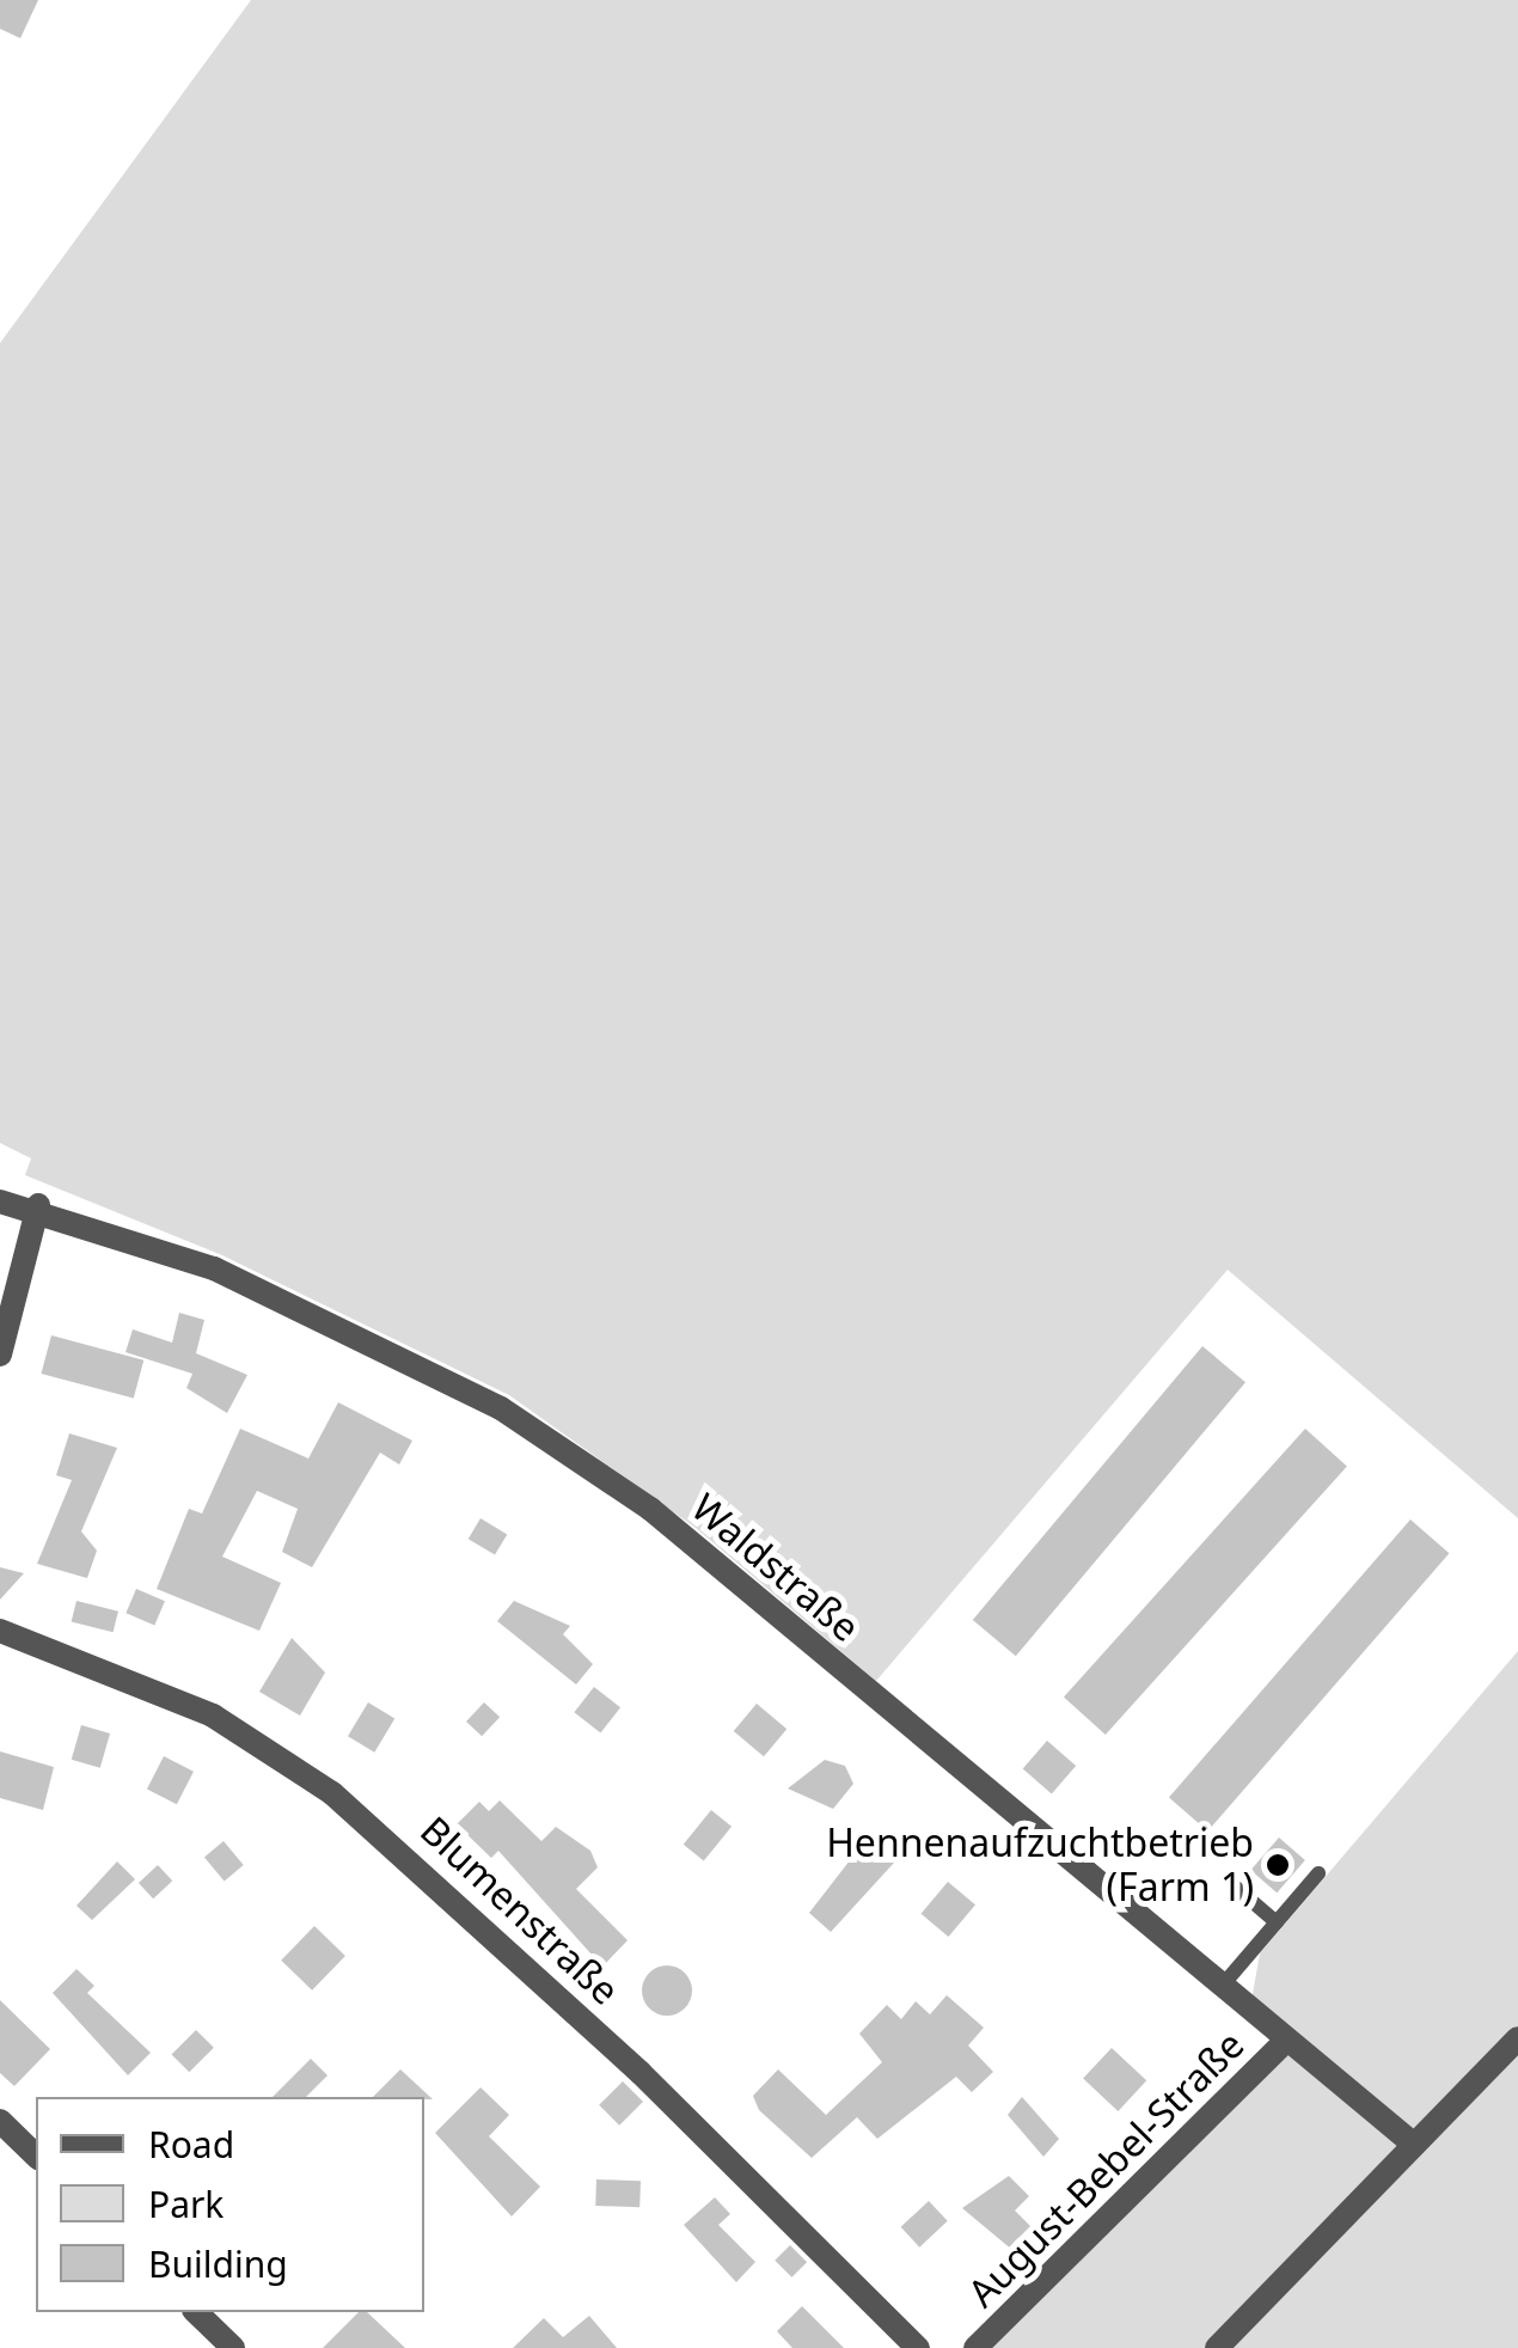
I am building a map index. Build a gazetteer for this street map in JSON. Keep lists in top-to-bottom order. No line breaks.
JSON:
{"streets":{"street":["Waldstraße","Blumenstraße","August-Bebel-Straße"]},"crossings":[["Waldstraße","August-Bebel-Straße"]],"places":["Hennenaufzuchtbetrieb (Farm 1)"],"legend":["Road","Park","Building"]}
